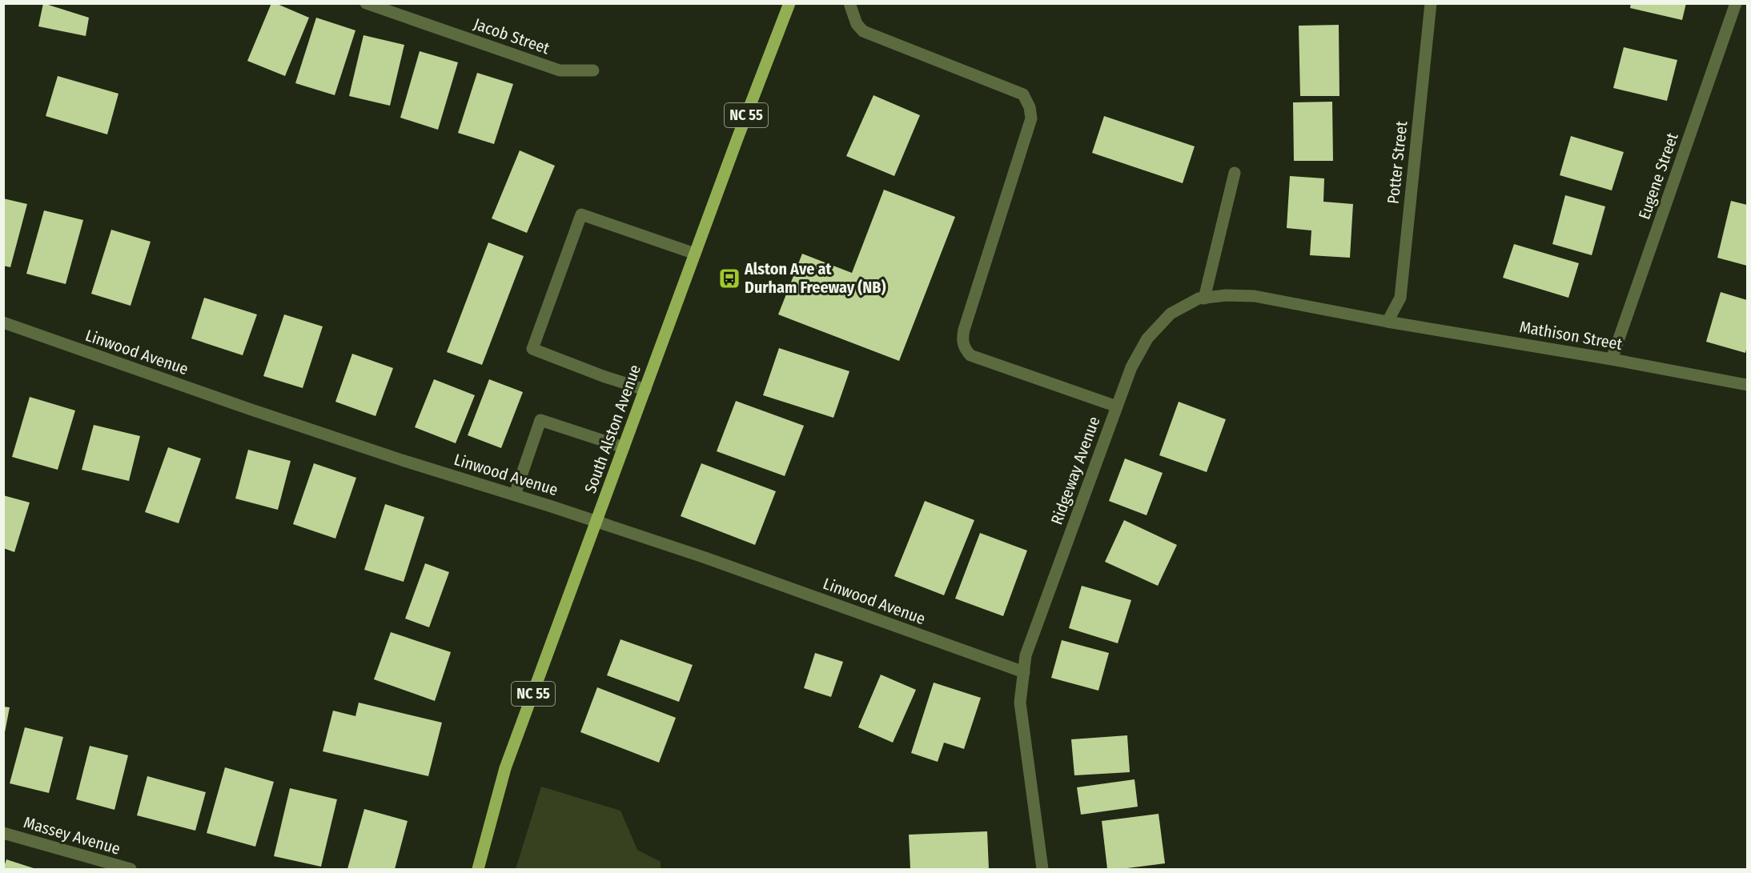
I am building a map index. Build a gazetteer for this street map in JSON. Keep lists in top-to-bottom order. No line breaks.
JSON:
{"streets":{"main road":["NC 55","South Alston Avenue"],"street":["Jacob Street","Potter Street","Eugene Street","Mathison Street","Linwood Avenue","Ridgeway Avenue","Massey Avenue"]},"crossings":[["Potter Street","Mathison Street"],["Potter Street","Ridgeway Avenue"],["Eugene Street","Mathison Street"],["Mathison Street","Ridgeway Avenue"],["Linwood Avenue","South Alston Avenue"],["Linwood Avenue","Ridgeway Avenue"]],"places":{"bus stop":["Alston Ave at Durham Freeway (NB)"]}}
